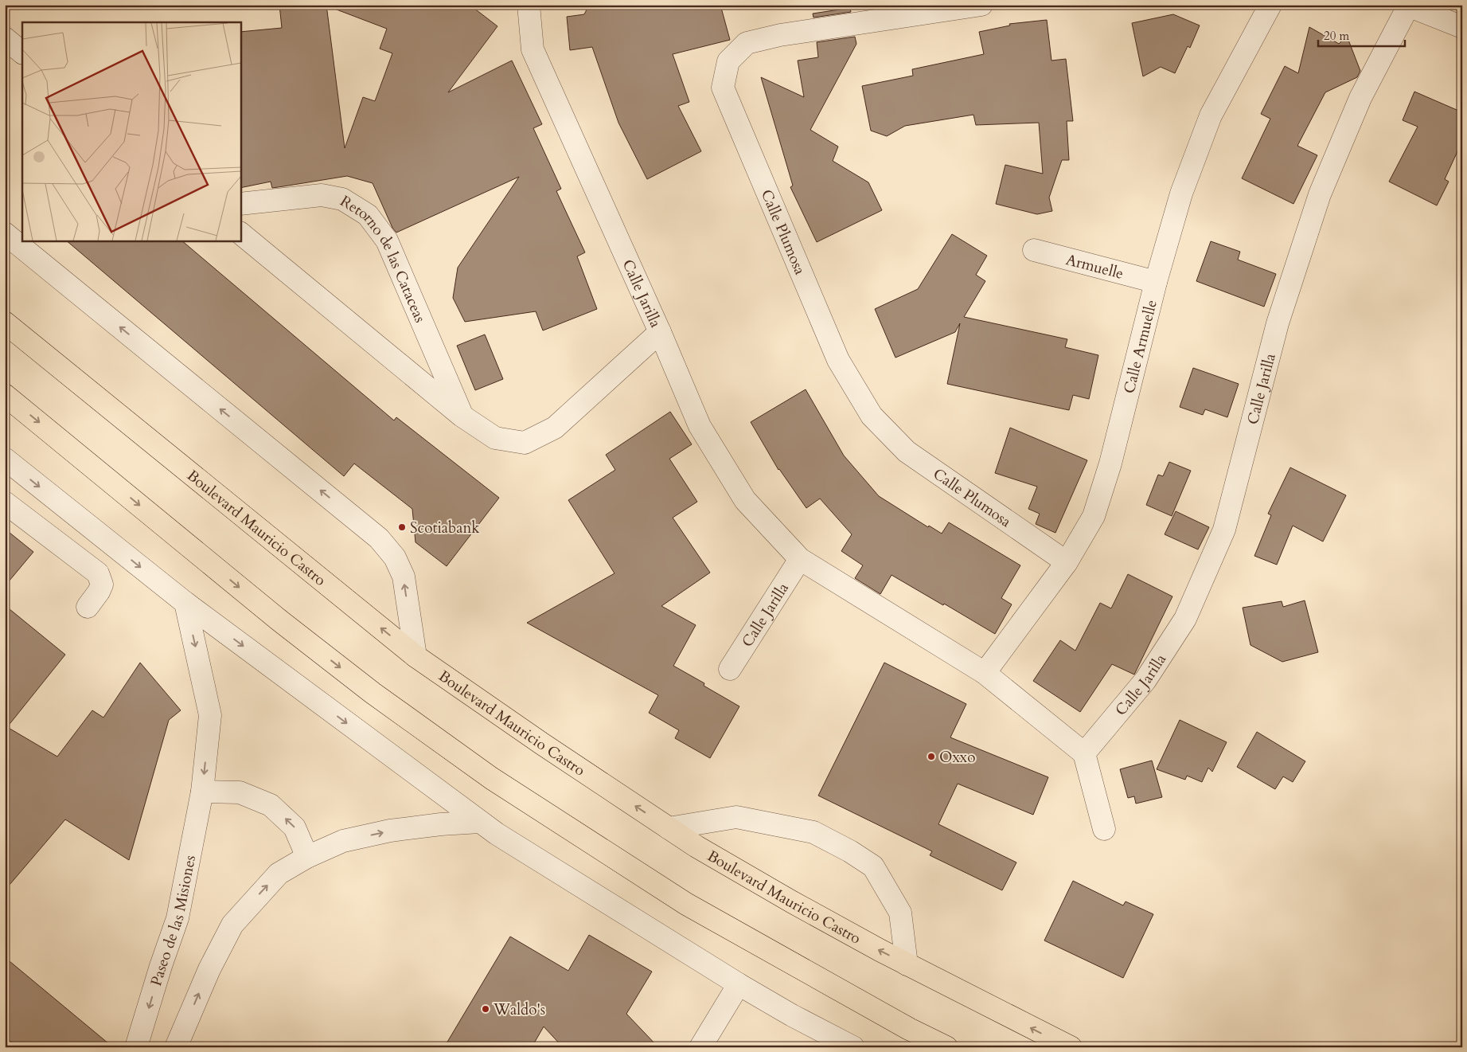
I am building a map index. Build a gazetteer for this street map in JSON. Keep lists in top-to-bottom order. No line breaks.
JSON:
{"streets":{"main road":["Boulevard Mauricio Castro"],"street":["Calle Plumosa","Retorno de las Cataceas","Armuelle","Calle Jarilla","Calle Armuelle","Paseo de las Misiones"]},"crossings":[["Calle Plumosa","Calle Armuelle"],["Armuelle","Calle Armuelle"],["Calle Jarilla","Calle Armuelle"]],"one_way":["Paseo de las Misiones"],"places":["Scotiabank","Oxxo","Waldo's"],"scale_bar":"20 m"}
